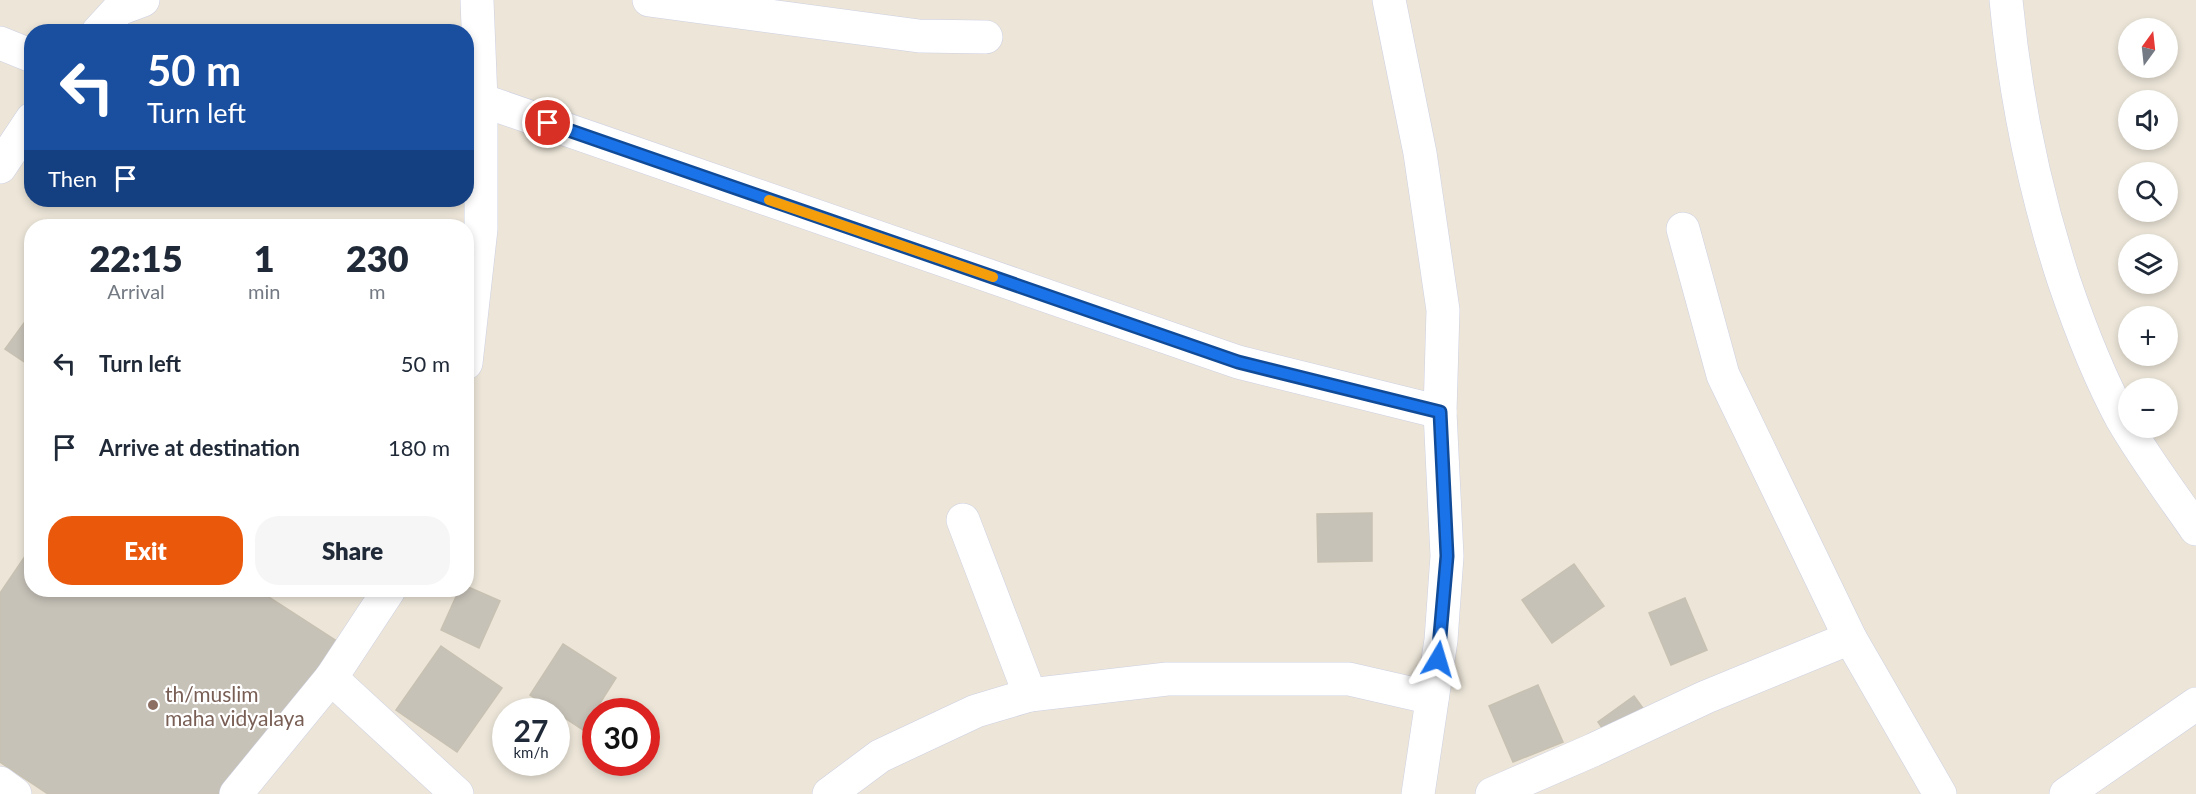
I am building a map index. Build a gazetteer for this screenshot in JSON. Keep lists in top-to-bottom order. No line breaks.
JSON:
{"places":["th/muslim maha vidyalaya"],"north":"top","page":{"map_buttons":["+","−"],"turn":["50 m","Turn left"],"then":"Then","eta":["22:15","Arrival","1","min","230","m"],"list":[{"name":"Turn left","value":"50 m"},{"name":"Arrive at destination","value":"180 m"}],"buttons":["Exit","Share"],"speed":"27 km/h","limit":"30"}}
